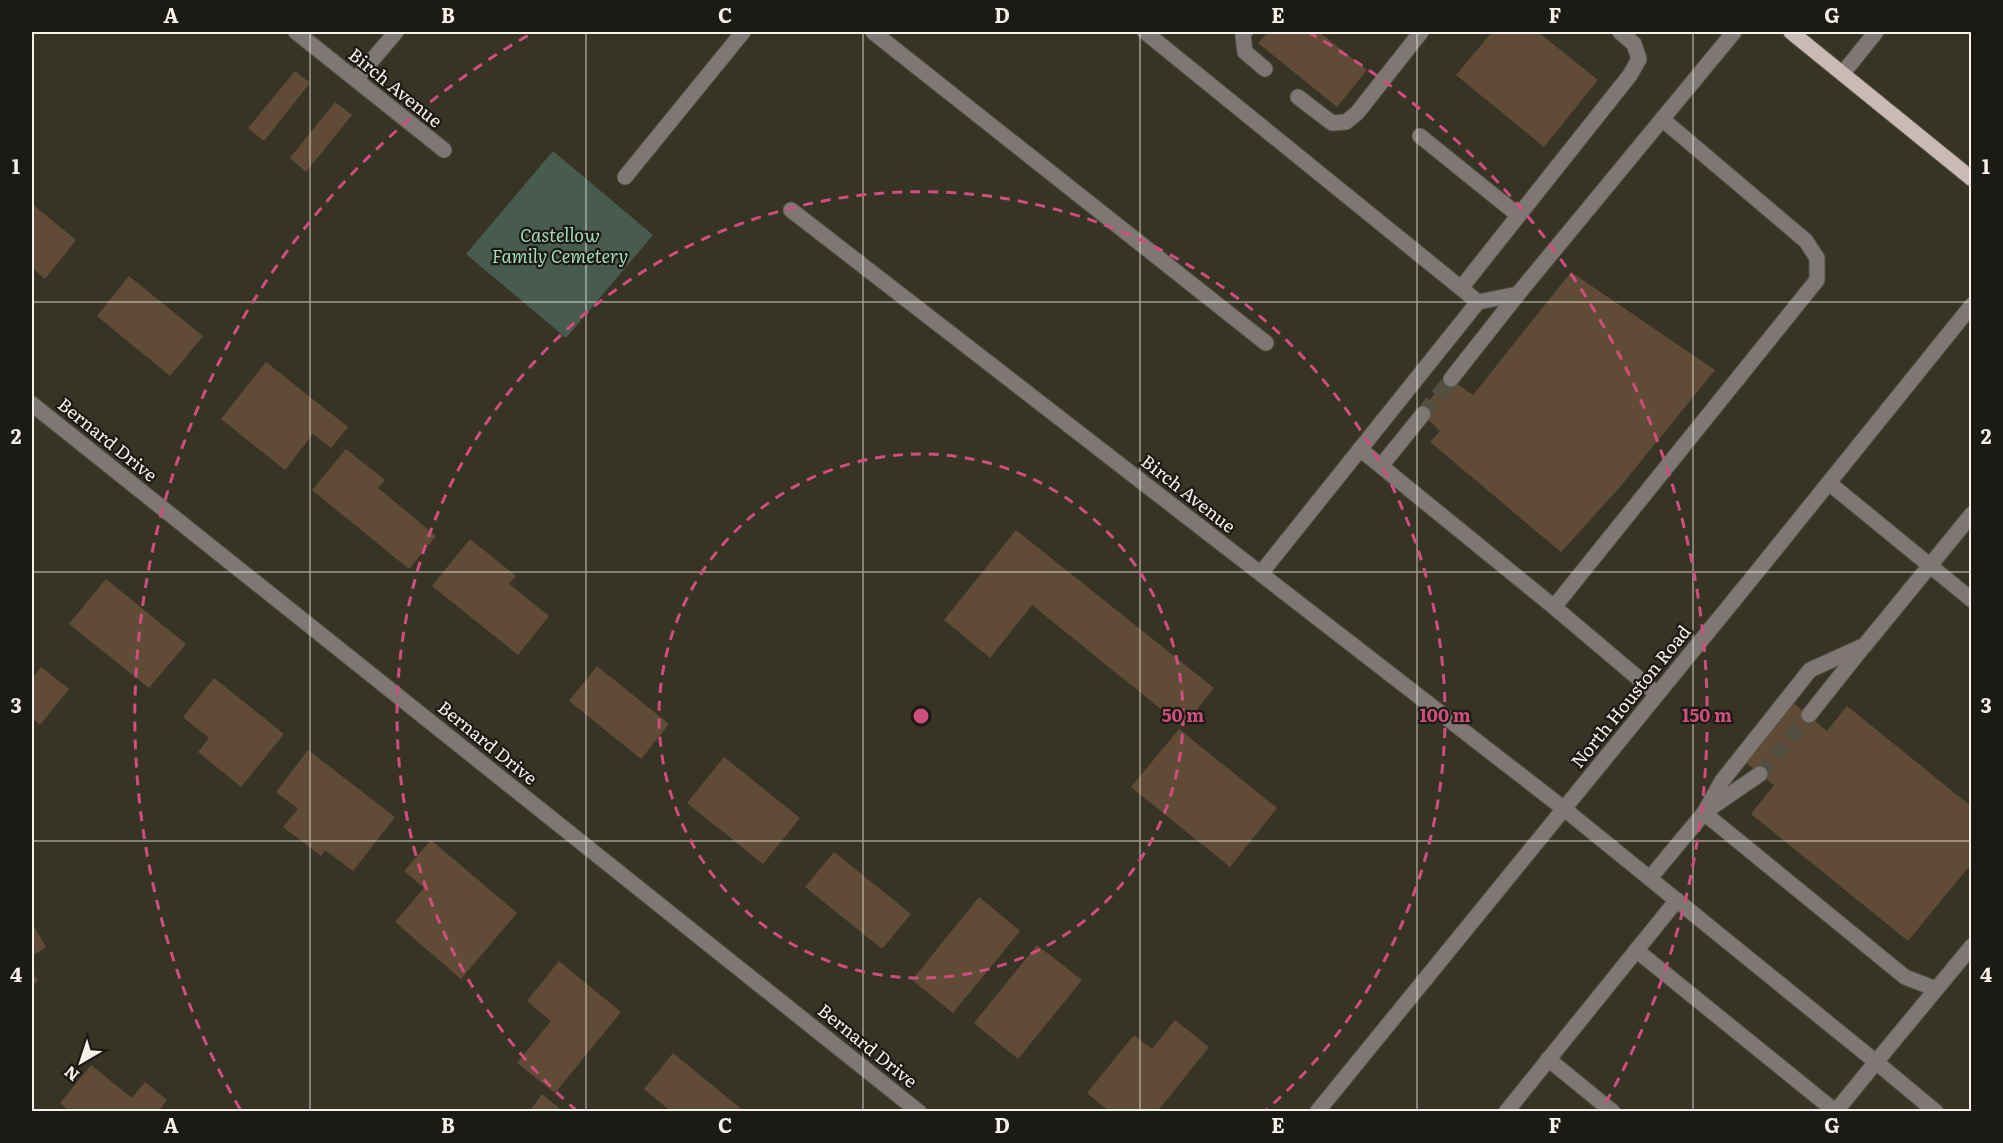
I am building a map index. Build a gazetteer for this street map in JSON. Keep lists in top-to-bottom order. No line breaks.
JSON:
{"streets":{"street":["Birch Avenue","Bernard Drive","North Houston Road"]},"crossings":[["Birch Avenue","North Houston Road"]],"parks":["Castellow Family Cemetery"],"north":"bottom left","grid":{"columns":["A","B","C","D","E","F","G"],"rows":["1","2","3","4"]},"rings":["50 m","100 m","150 m"]}
